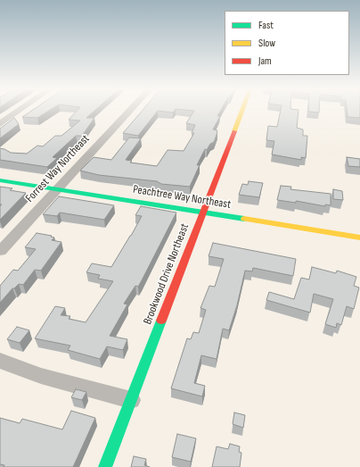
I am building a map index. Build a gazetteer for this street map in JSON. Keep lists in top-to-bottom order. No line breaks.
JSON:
{"streets":{"street":["Forrest Way Northeast","Peachtree Way Northeast","Brookwood Drive Northeast"]},"crossings":[["Forrest Way Northeast","Peachtree Way Northeast"],["Peachtree Way Northeast","Brookwood Drive Northeast"]],"legend":["Fast","Slow","Jam"]}
